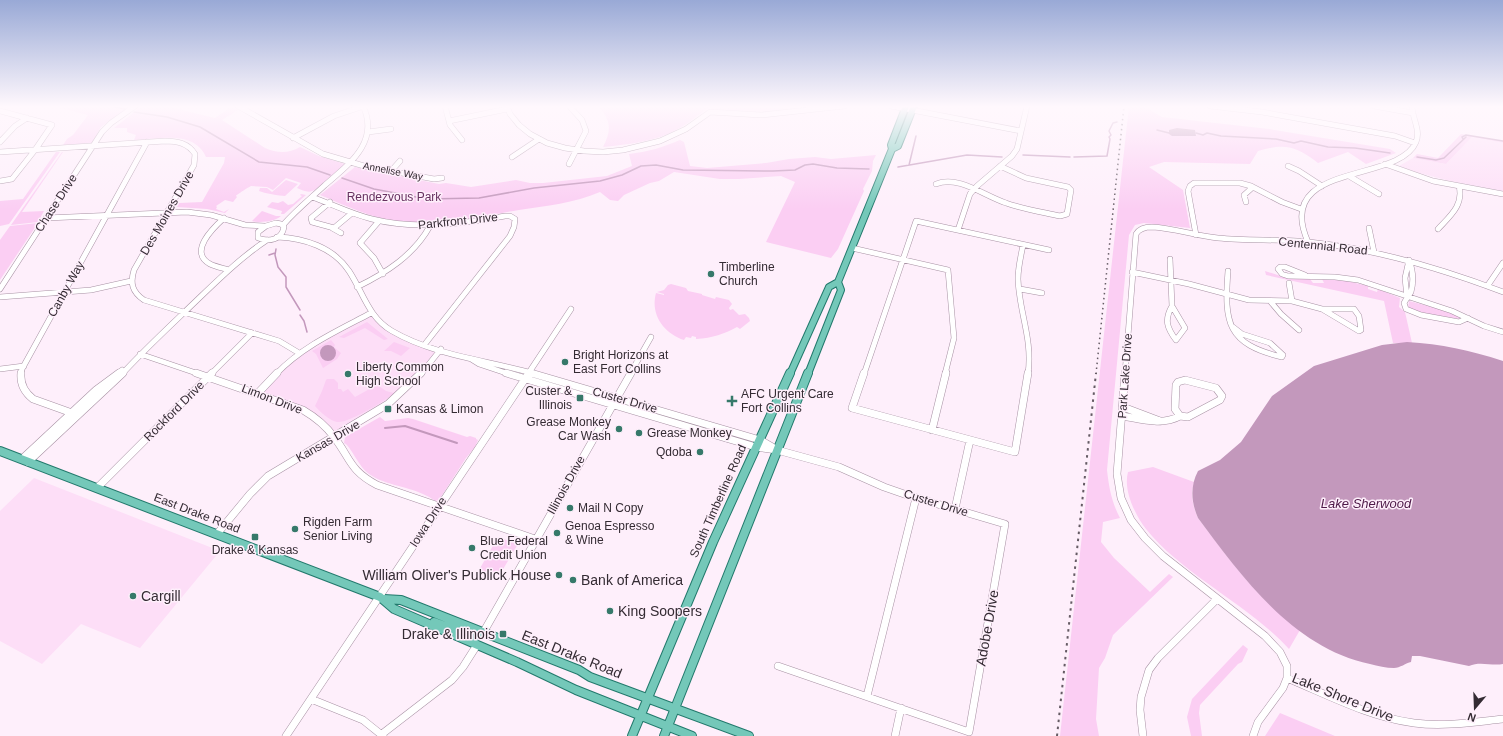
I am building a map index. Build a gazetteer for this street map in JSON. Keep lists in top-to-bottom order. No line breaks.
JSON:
{"streets":{"main road":["South Timberline Road","East Drake Road"],"street":["Annelise Way","Chase Drive","Des Moines Drive","Parkfront Drive","Centennial Road","Canby Way","Park Lake Drive","Limon Drive","Custer Drive","Rockford Drive","Kansas Drive","Illinois Drive","Iowa Drive","Adobe Drive","Lake Shore Drive"]},"crossings":[["Chase Drive","Des Moines Drive"],["Des Moines Drive","Canby Way"],["Parkfront Drive","Custer Drive"],["Centennial Road","Park Lake Drive"],["Park Lake Drive","Lake Shore Drive"],["Limon Drive","Rockford Drive"],["Limon Drive","Kansas Drive"],["Limon Drive","Illinois Drive"],["Limon Drive","Iowa Drive"],["Custer Drive","Kansas Drive"],["Custer Drive","Illinois Drive"],["Custer Drive","South Timberline Road"],["Custer Drive","Iowa Drive"],["Custer Drive","Adobe Drive"],["Rockford Drive","East Drake Road"],["Kansas Drive","East Drake Road"],["Illinois Drive","East Drake Road"],["South Timberline Road","East Drake Road"],["East Drake Road","Iowa Drive"]],"water":["Lake Sherwood"],"parks":["Rendezvous Park"],"places":{"other":["Timberline Church","Bright Horizons at East Fort Collins","Liberty Common High School","Grease Monkey Car Wash","Grease Monkey","Qdoba","Mail N Copy","Rigden Farm Senior Living","Genoa Espresso & Wine","Blue Federal Credit Union","William Oliver's Publick House","Bank of America","Cargill","King Soopers"],"transit":["Custer & Illinois","Kansas & Limon","Drake & Kansas","Drake & Illinois"],"health":["AFC Urgent Care Fort Collins"]},"north":"bottom"}
